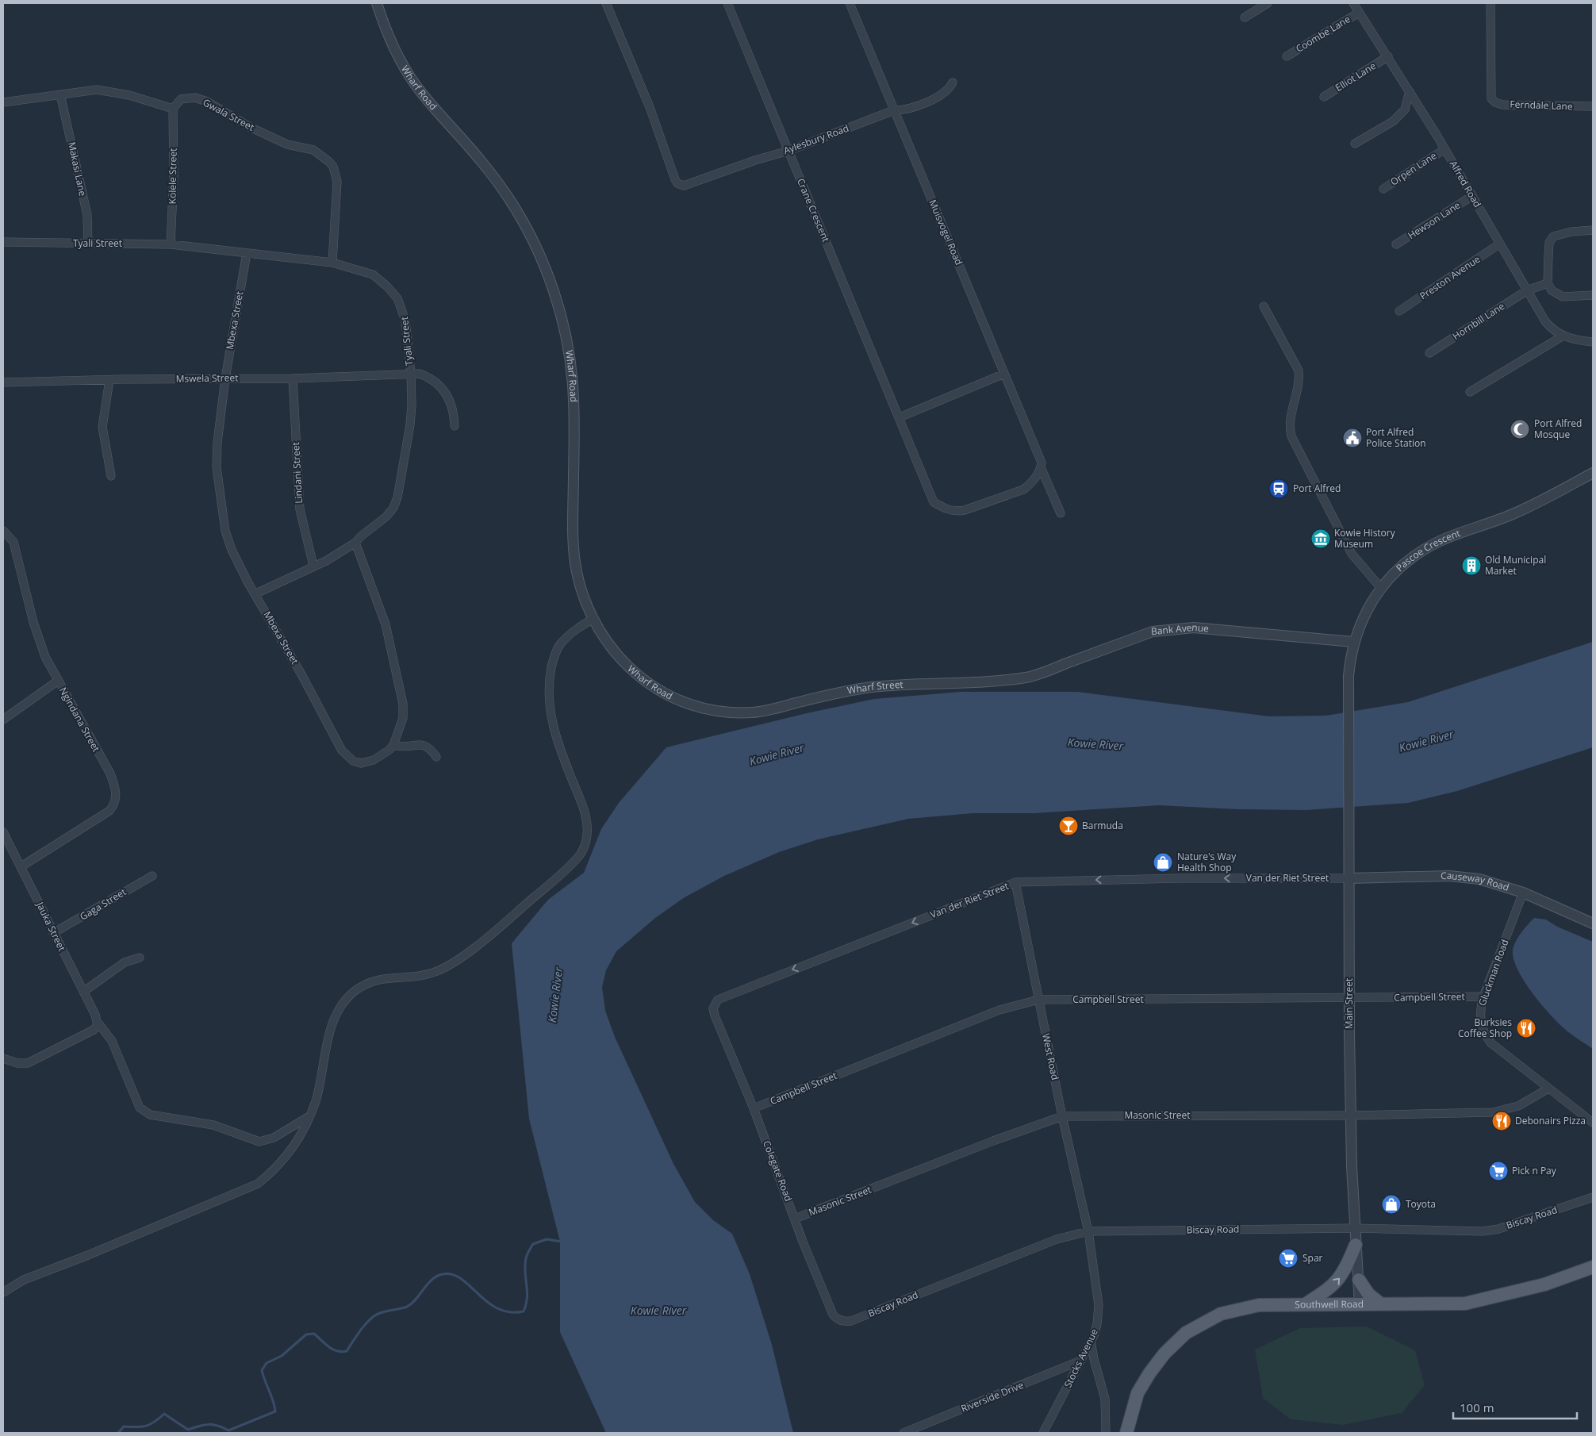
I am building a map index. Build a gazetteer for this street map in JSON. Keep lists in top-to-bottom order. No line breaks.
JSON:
{"streets":{"main road":["Southwell Road"],"street":["Coombe Lane","Elliot Lane","Wharf Road","Ferndale Lane","Gwala Street","Aylesbury Road","Makasi Lane","Orpen Lane","Kolele Street","Alfred Road","Crane Crescent","Hewson Lane","Muisvogel Road","Tyali Street","Preston Avenue","Mbexa Street","Hornbill Lane","Mswela Street","Lindani Street","Pascoe Crescent","Bank Avenue","Wharf Street","Ngindana Street","Van der Riet Street","Causeway Road","Gaga Street","Jauka Street","Gluckman Road","Campbell Street","Main Street","West Road","Masonic Street","Colegate Road","Biscay Road","Stocks Avenue","Riverside Drive"]},"crossings":[["Coombe Lane","Alfred Road"],["Elliot Lane","Alfred Road"],["Wharf Road","Wharf Street"],["Gwala Street","Kolele Street"],["Gwala Street","Tyali Street"],["Aylesbury Road","Crane Crescent"],["Aylesbury Road","Muisvogel Road"],["Makasi Lane","Tyali Street"],["Orpen Lane","Alfred Road"],["Kolele Street","Tyali Street"],["Alfred Road","Hewson Lane"],["Alfred Road","Preston Avenue"],["Alfred Road","Hornbill Lane"],["Crane Crescent","Muisvogel Road"],["Tyali Street","Mbexa Street"],["Tyali Street","Mswela Street"],["Tyali Street","Lindani Street"],["Mbexa Street","Mswela Street"],["Mswela Street","Lindani Street"],["Pascoe Crescent","Bank Avenue"],["Pascoe Crescent","Main Street"],["Bank Avenue","Wharf Street"],["Ngindana Street","Jauka Street"],["Van der Riet Street","Causeway Road"],["Van der Riet Street","Main Street"],["Van der Riet Street","West Road"],["Van der Riet Street","Colegate Road"],["Causeway Road","Gluckman Road"],["Causeway Road","Main Street"],["Gaga Street","Jauka Street"],["Gluckman Road","Campbell Street"],["Gluckman Road","Masonic Street"],["Campbell Street","Main Street"],["Campbell Street","West Road"],["Campbell Street","Colegate Road"],["Main Street","Masonic Street"],["Main Street","Biscay Road"],["Main Street","Southwell Road"],["West Road","Masonic Street"],["West Road","Biscay Road"],["West Road","Stocks Avenue"],["Masonic Street","Colegate Road"],["Colegate Road","Biscay Road"],["Biscay Road","Stocks Avenue"],["Stocks Avenue","Riverside Drive"]],"one_way":["Van der Riet Street"],"water":["Kowie River"],"places":{"mosque":["Port Alfred Mosque"],"public building":["Port Alfred Police Station"],"station":["Port Alfred"],"museum":["Kowie History Museum"],"building":["Old Municipal Market"],"bar":["Barmuda"],"shop":["Nature's Way Health Shop","Toyota"],"restaurant":["Burksies Coffee Shop","Debonairs Pizza"],"supermarket":["Pick n Pay","Spar"]},"scale_bar":"100 m"}
